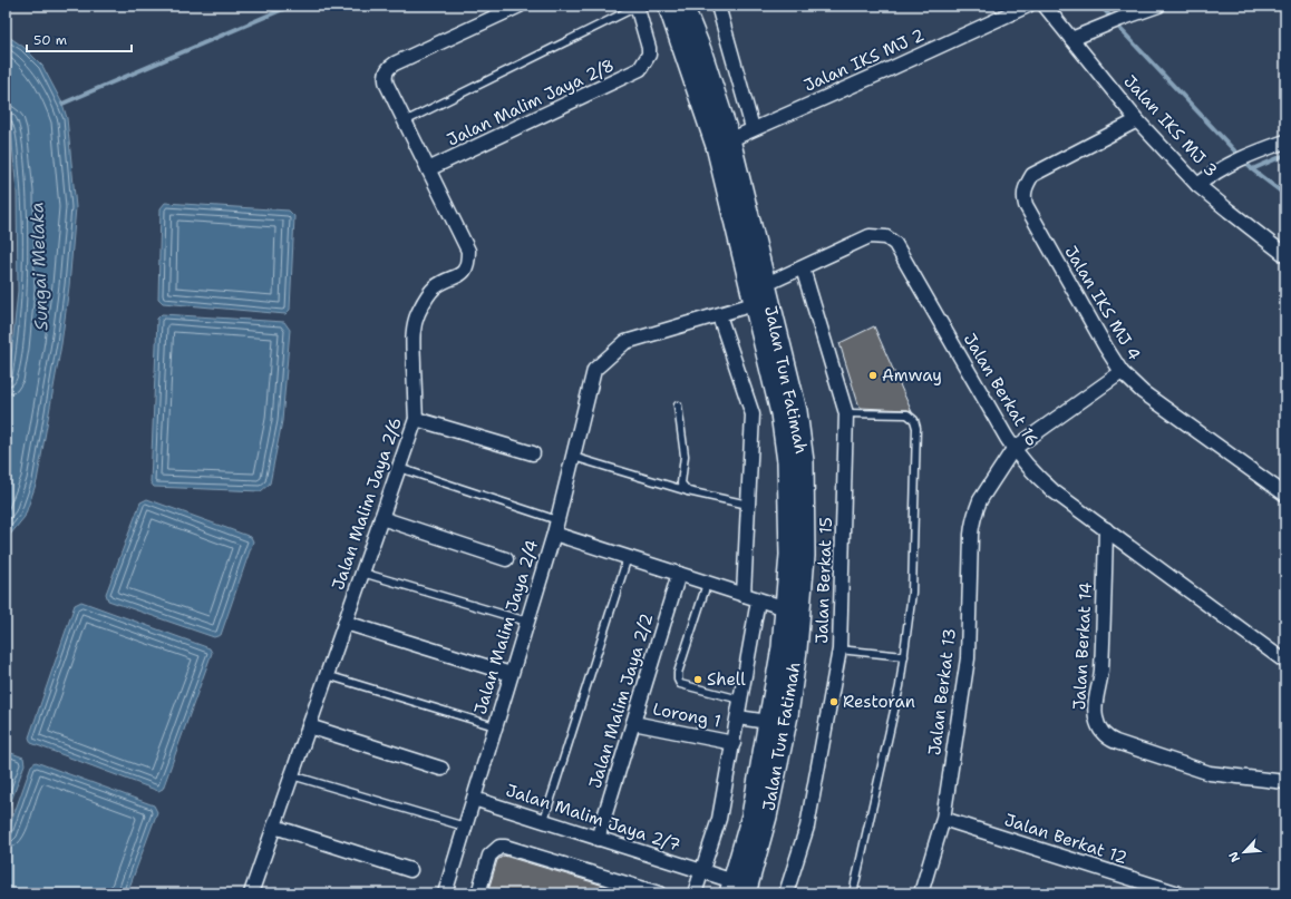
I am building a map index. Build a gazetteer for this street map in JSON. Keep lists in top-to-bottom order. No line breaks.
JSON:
{"streets":{"main road":["Jalan Tun Fatimah"],"street":["Jalan IKS MJ 2","Jalan Malim Jaya 2/8","Jalan IKS MJ 3","Jalan IKS MJ 4","Jalan Berkat 16","Jalan Malim Jaya 2/6","Jalan Berkat 15","Jalan Malim Jaya 2/4","Jalan Berkat 14","Jalan Berkat 13","Jalan Malim Jaya 2/2","Lorong 1","Jalan Malim Jaya 2/7","Jalan Berkat 12"]},"crossings":[["Jalan IKS MJ 2","Jalan Tun Fatimah"],["Jalan Malim Jaya 2/8","Jalan Malim Jaya 2/6"],["Jalan IKS MJ 3","Jalan IKS MJ 4"],["Jalan Tun Fatimah","Jalan Berkat 16"],["Jalan Tun Fatimah","Jalan Malim Jaya 2/7"],["Jalan Berkat 16","Jalan Berkat 15"],["Jalan Berkat 16","Jalan Malim Jaya 2/4"],["Jalan Berkat 16","Jalan Berkat 14"],["Jalan Berkat 16","Jalan Berkat 13"],["Jalan Malim Jaya 2/4","Jalan Malim Jaya 2/7"],["Jalan Berkat 13","Jalan Berkat 12"],["Jalan Malim Jaya 2/2","Lorong 1"],["Jalan Malim Jaya 2/2","Jalan Malim Jaya 2/7"]],"water":["Sungai Melaka"],"places":["Amway","Shell","Restoran"],"scale_bar":"50 m","north":"bottom left"}
